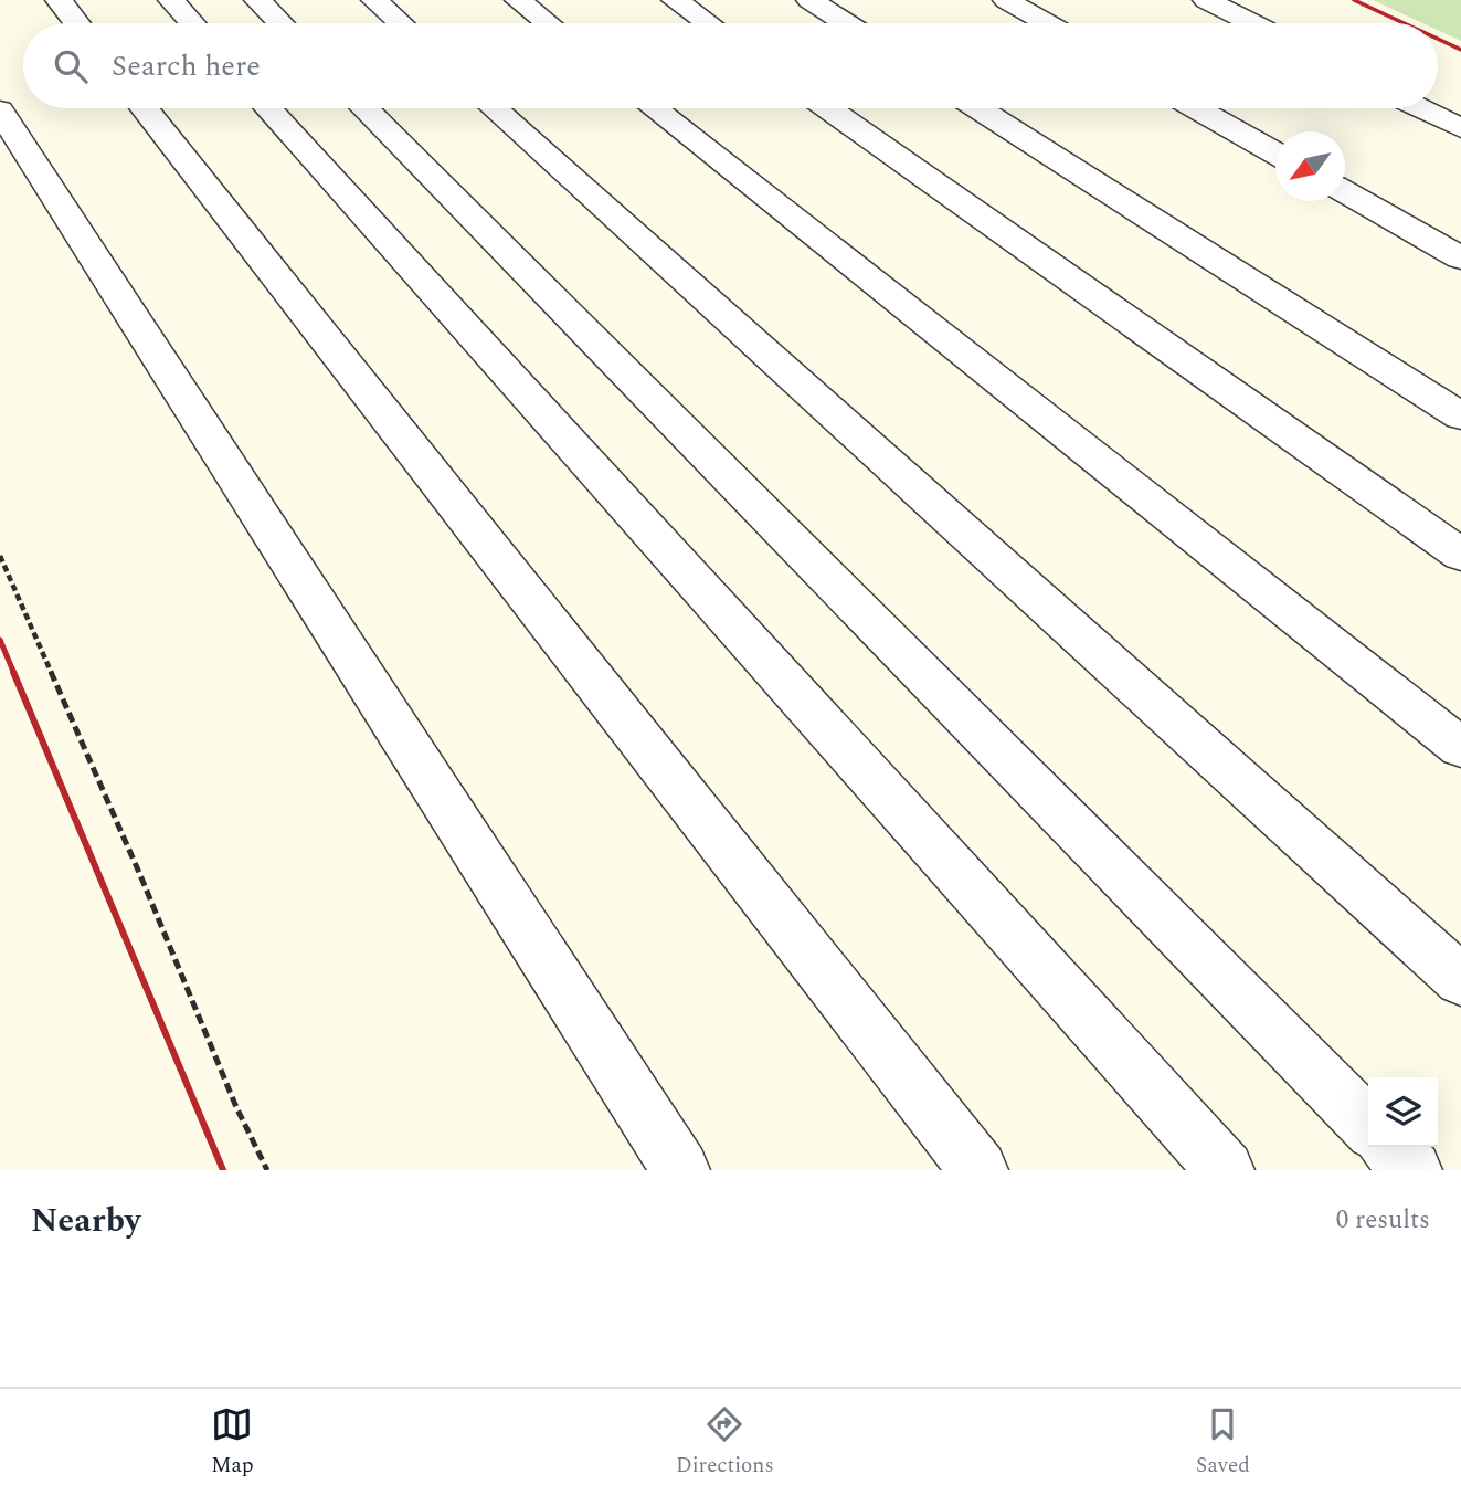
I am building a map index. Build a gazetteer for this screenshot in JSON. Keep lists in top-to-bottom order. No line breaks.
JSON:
{"north":"bottom left","page":{"search":"Search here","heading":["Nearby","0 results"],"nav":["Map","Directions","Saved"]}}
